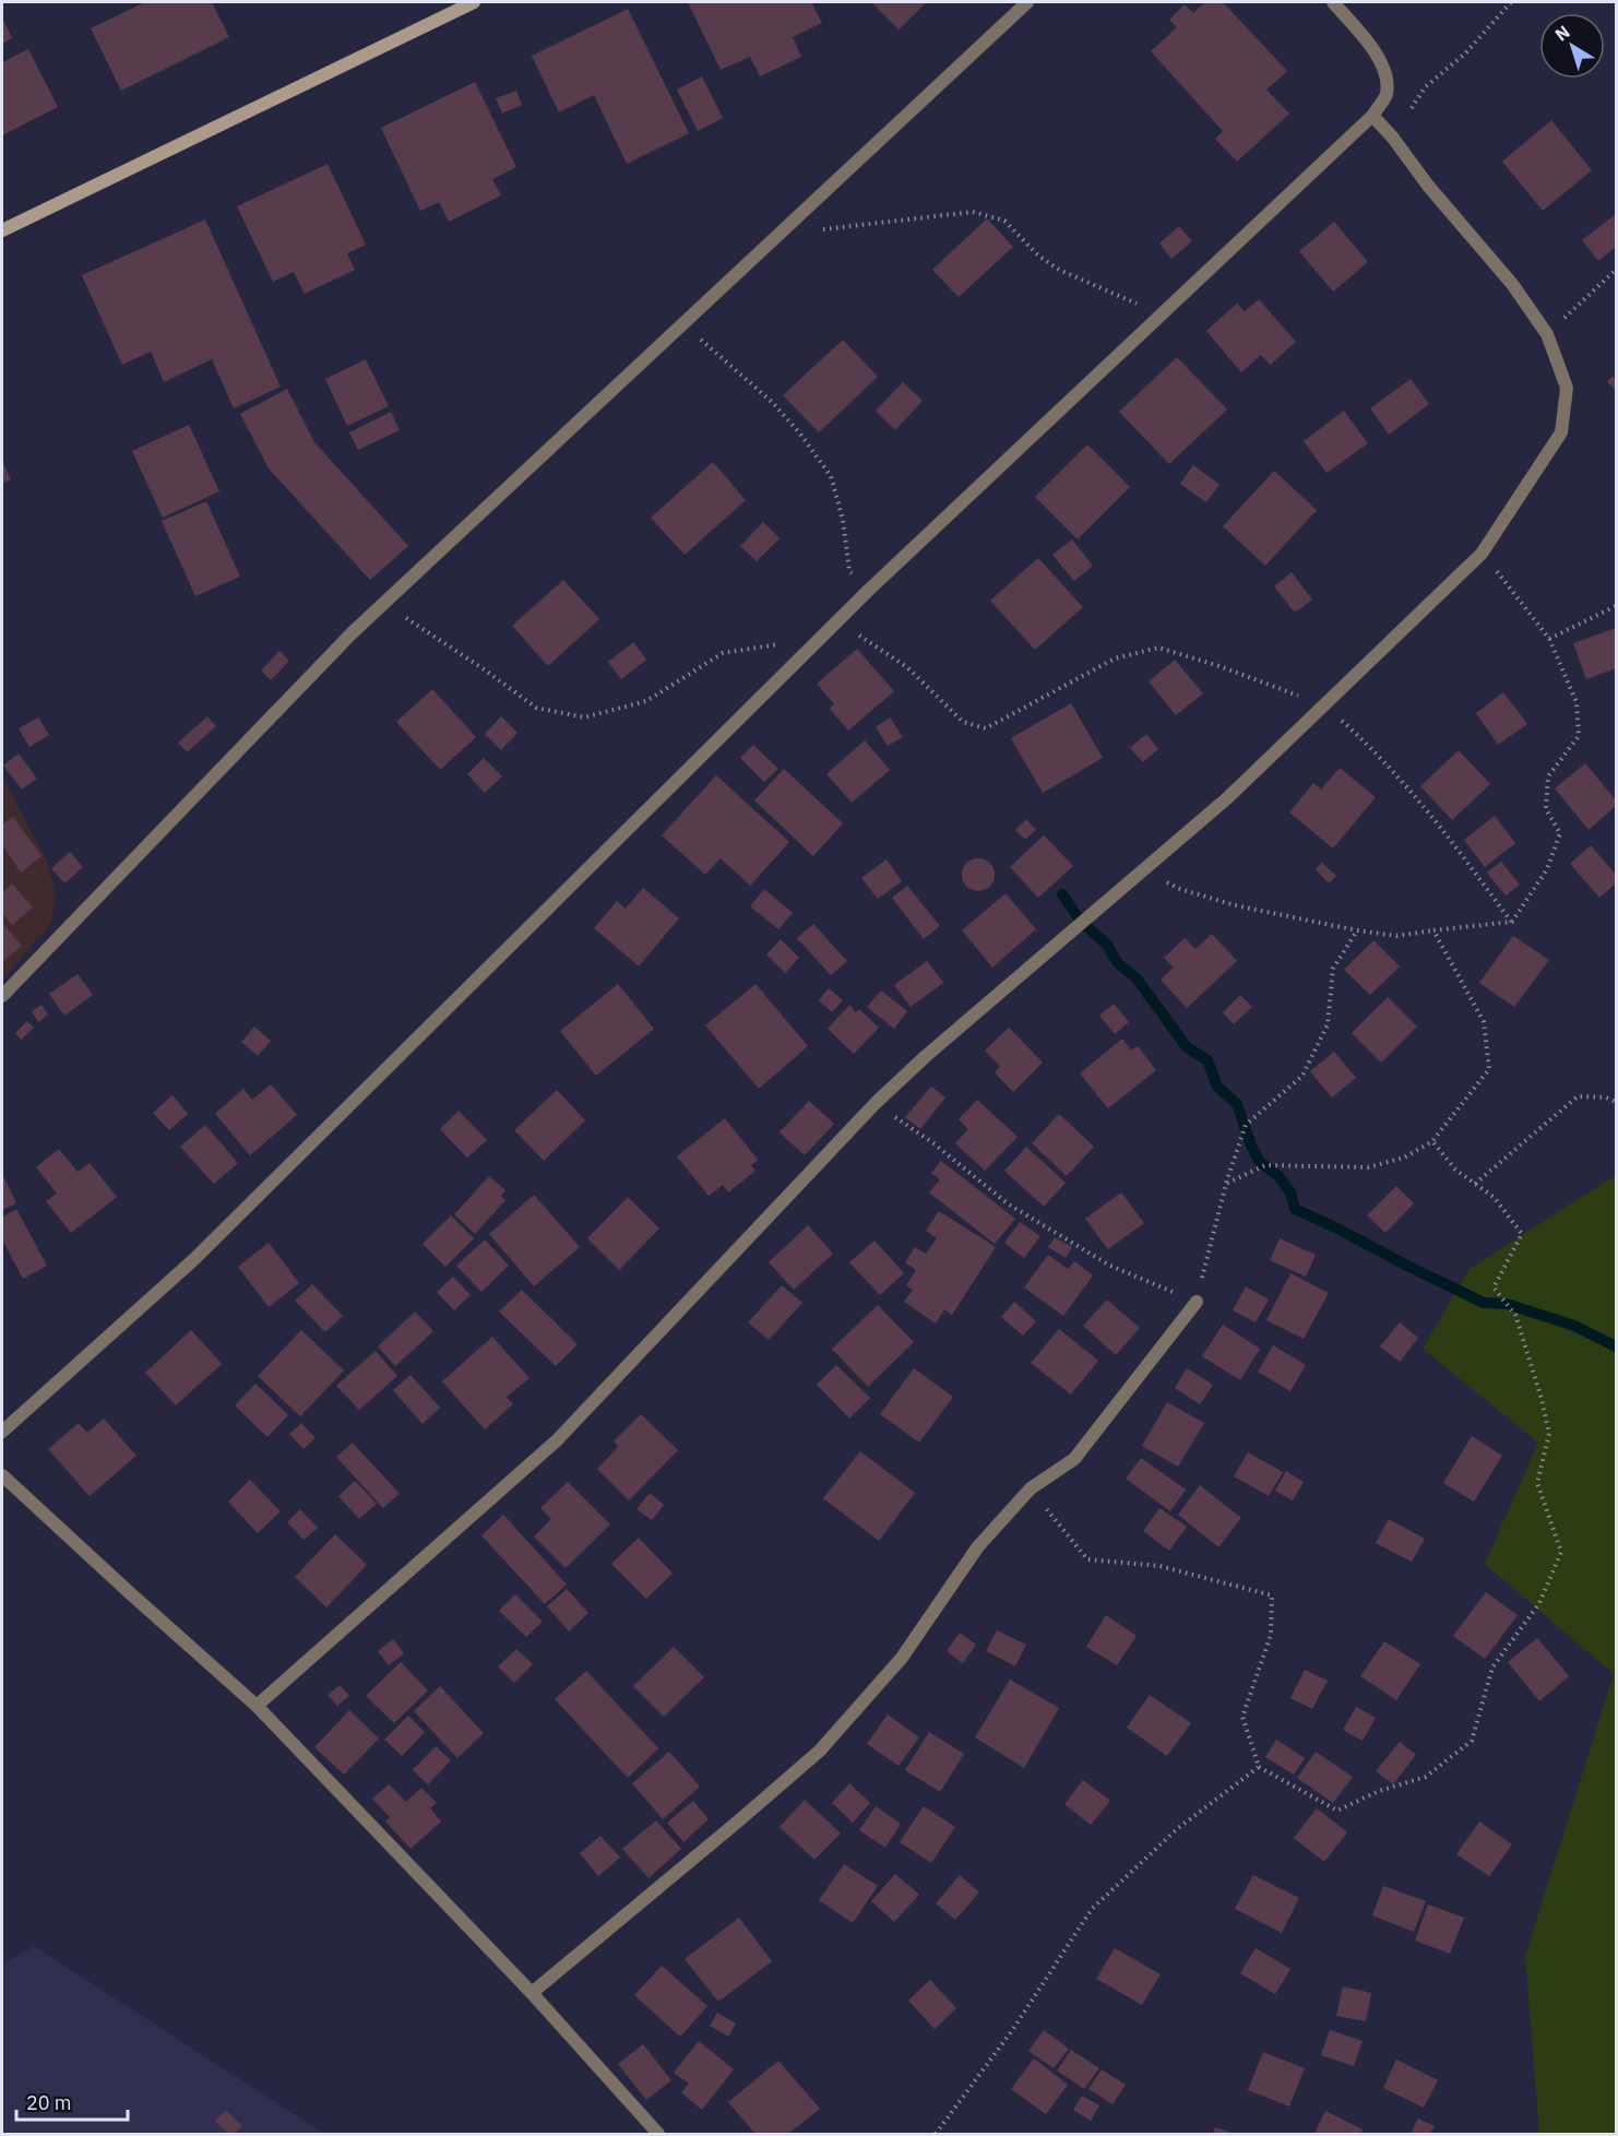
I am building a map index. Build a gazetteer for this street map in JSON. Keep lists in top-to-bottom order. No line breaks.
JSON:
{"scale_bar":"20 m","north":"top left"}
